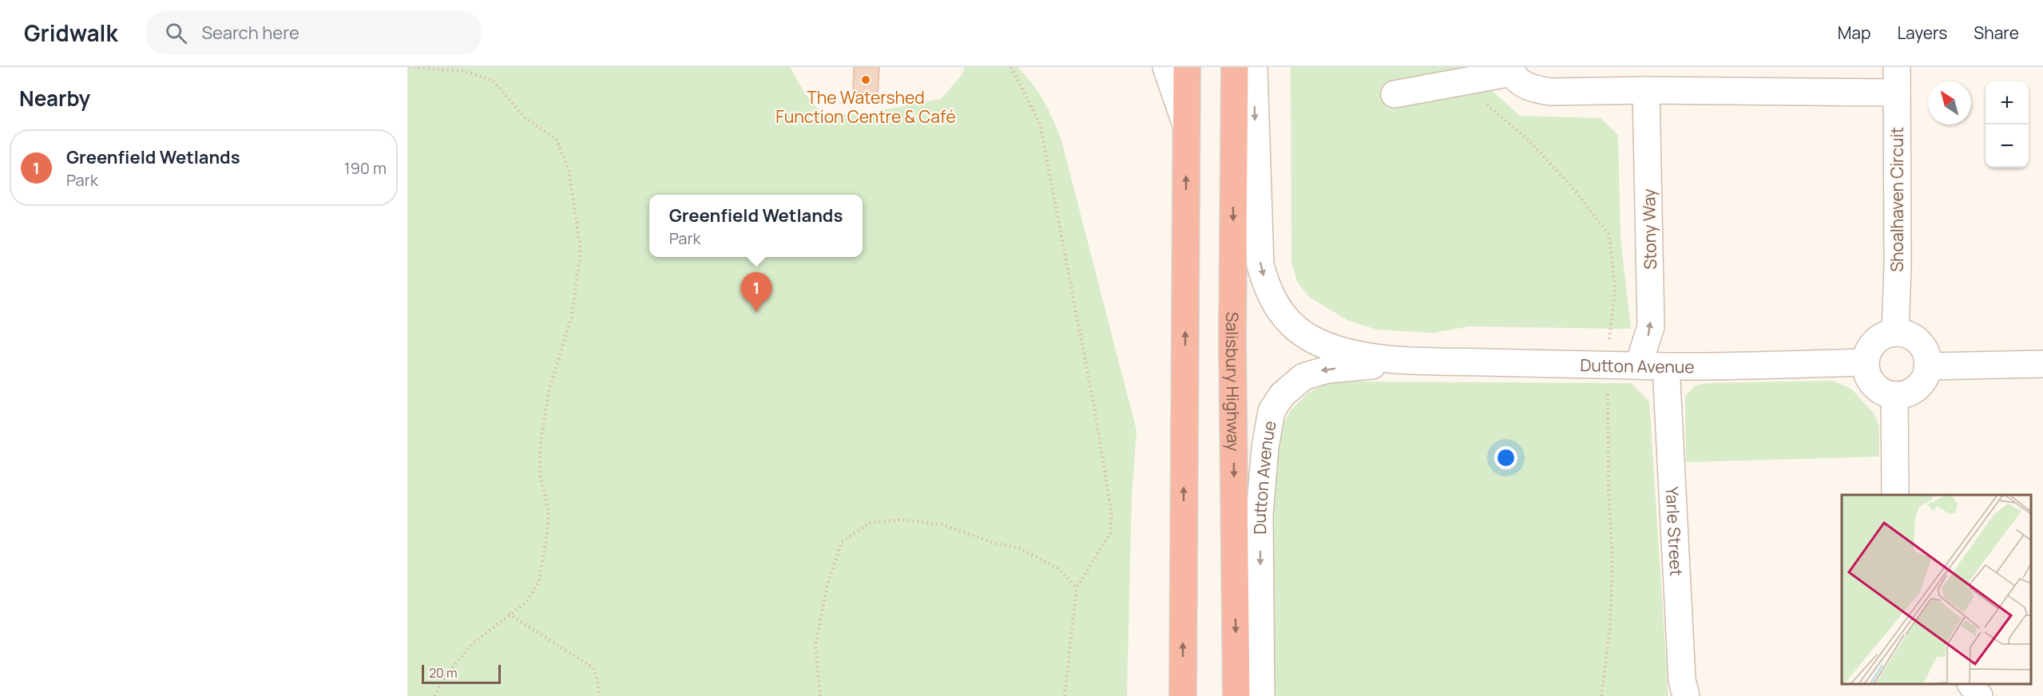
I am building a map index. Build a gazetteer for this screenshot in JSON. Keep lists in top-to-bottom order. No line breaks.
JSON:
{"streets":{"highway":["Salisbury Highway"],"street":["Shoalhaven Circuit","Stony Way","Dutton Avenue","Yarle Street"]},"crossings":[["Shoalhaven Circuit","Dutton Avenue"],["Stony Way","Dutton Avenue"],["Dutton Avenue","Yarle Street"]],"one_way":["Stony Way"],"places":["The Watershed Function Centre & Café"],"scale_bar":"20 m","north":"top left","page":{"header":"Gridwalk","search":"Search here","nav":["Map","Layers","Share"],"heading":"Nearby","map_buttons":["+","−"],"list":[{"mark":"1","name":"Greenfield Wetlands","note":"Park","value":"190 m"}],"popup":["Greenfield Wetlands","Park"],"pins":"1","scale":"20 m"}}
